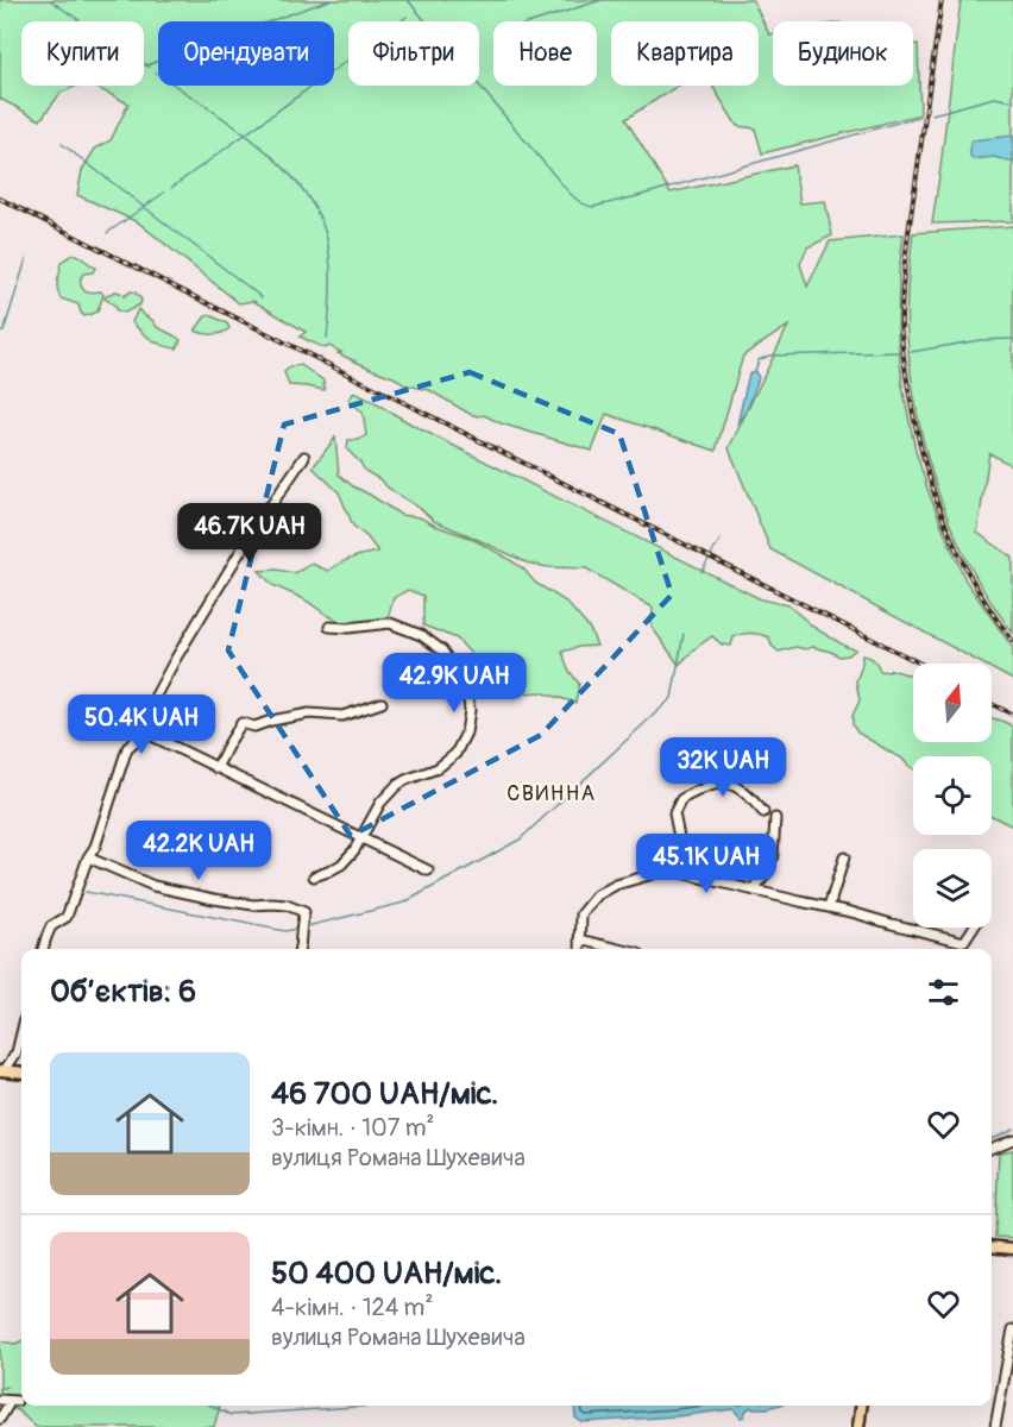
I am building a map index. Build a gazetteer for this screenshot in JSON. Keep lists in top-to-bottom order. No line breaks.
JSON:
{"districts":["СВИННА"],"north":"top","page":{"chip":["Купити","Орендувати","Фільтри","Нове","Квартира","Будинок"],"price":["46.7K UAH","42.9K UAH","50.4K UAH","32K UAH","42.2K UAH","45.1K UAH"],"heading":"Об’єктів: 6","list":[{"name":"46 700 UAH/міс.","note":"3-кімн. · 107 m² · вулиця Романа Шухевича"},{"name":"50 400 UAH/міс.","note":"4-кімн. · 124 m² · вулиця Романа Шухевича"}]}}
